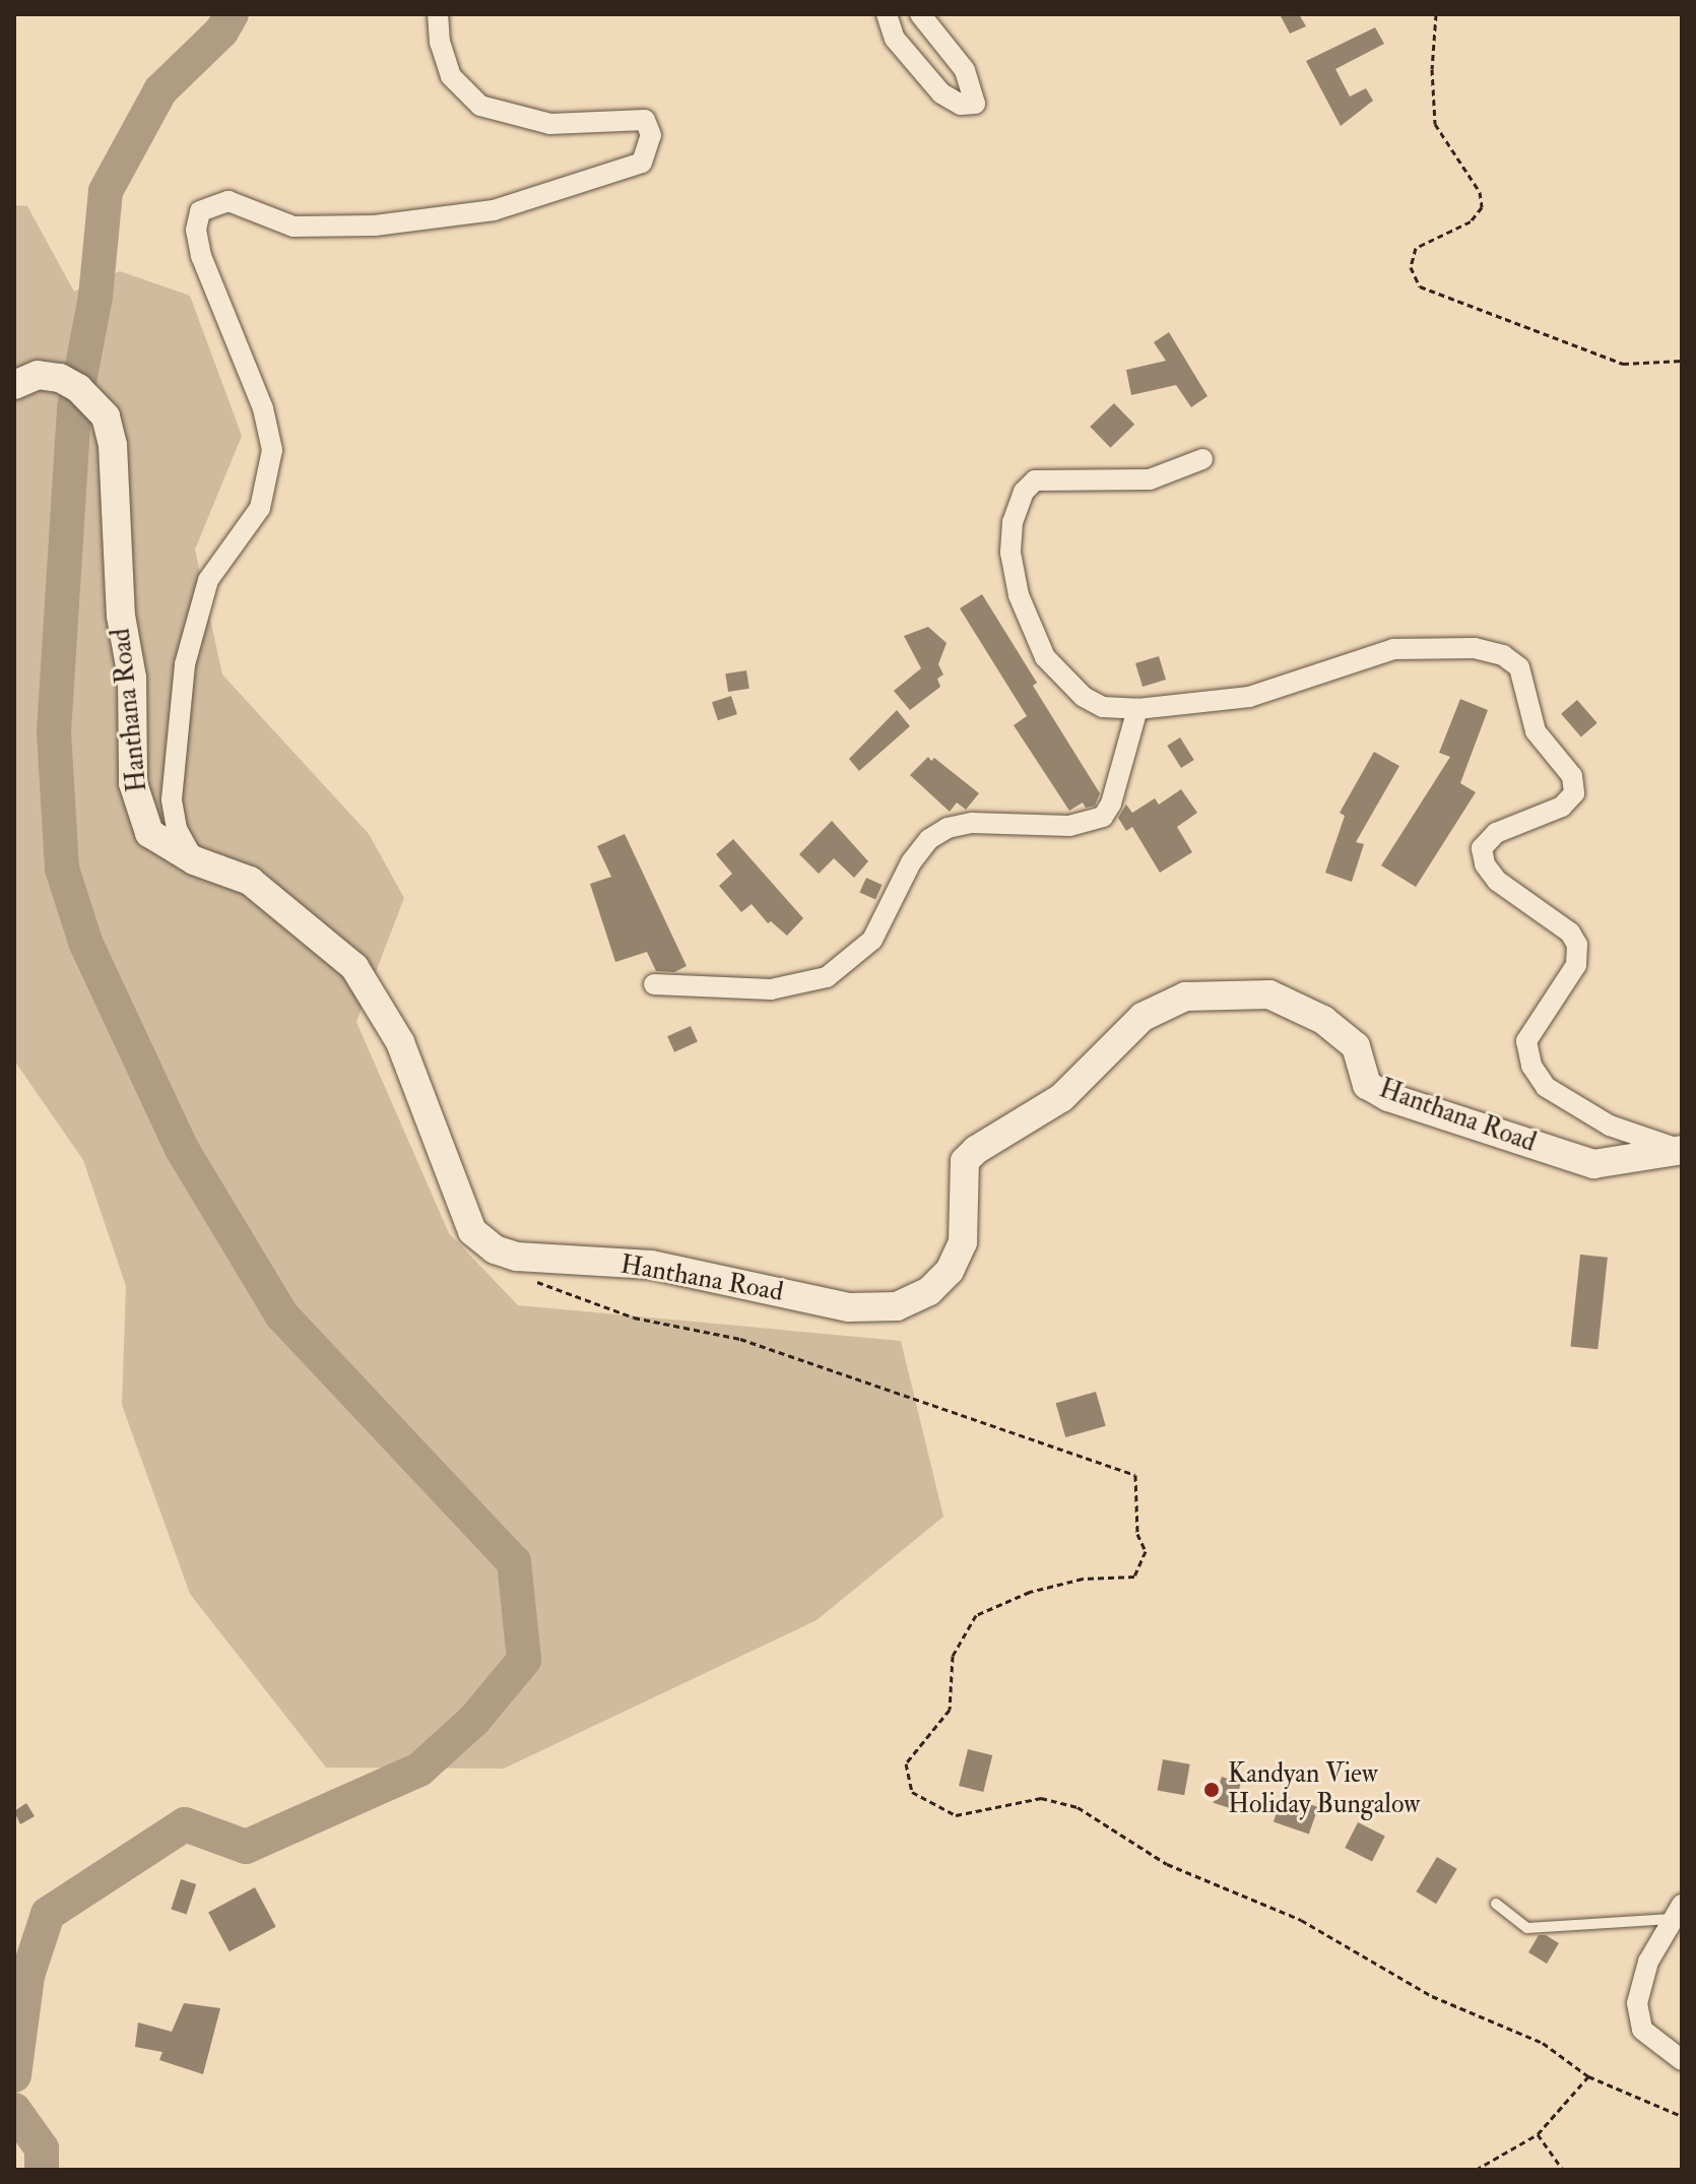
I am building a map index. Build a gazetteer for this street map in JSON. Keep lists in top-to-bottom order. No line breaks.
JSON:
{"streets":{"street":["Hanthana Road"]},"places":["Kandyan View Holiday Bungalow"]}
